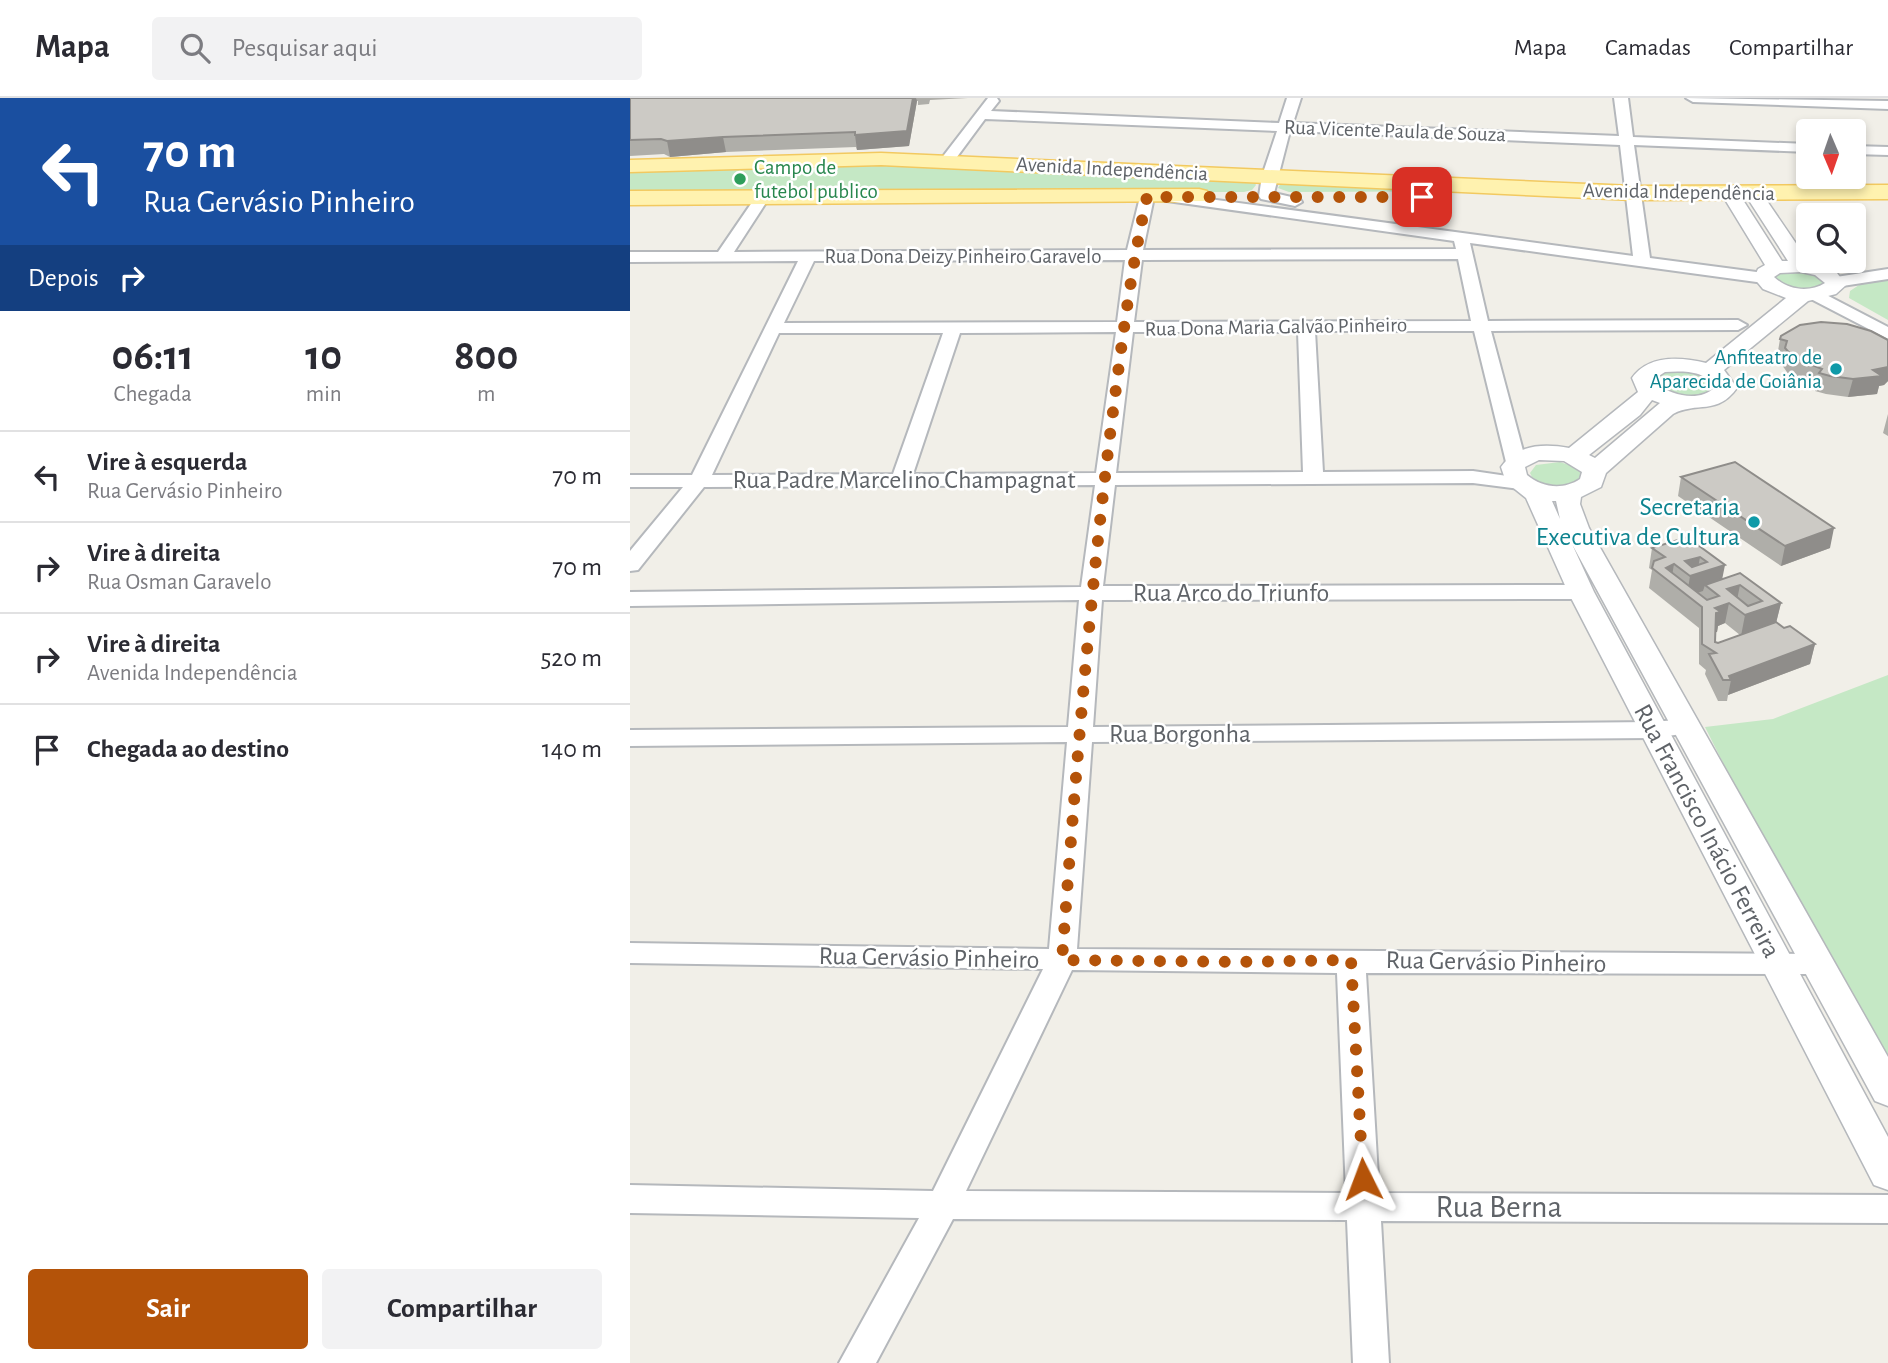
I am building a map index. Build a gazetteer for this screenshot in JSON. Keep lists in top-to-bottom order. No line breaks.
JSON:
{"streets":{"main road":["Avenida Independência"],"street":["Rua Vicente Paula de Souza","Rua Dona Deizy Pinheiro Garavelo","Rua Dona Maria Galvão Pinheiro","Rua Padre Marcelino Champagnat","Rua Arco do Triunfo","Rua Borgonha","Rua Francisco Inácio Ferreira","Rua Gervásio Pinheiro","Rua Berna"]},"crossings":[["Rua Padre Marcelino Champagnat","Rua Francisco Inácio Ferreira"],["Rua Arco do Triunfo","Rua Francisco Inácio Ferreira"],["Rua Borgonha","Rua Francisco Inácio Ferreira"],["Rua Francisco Inácio Ferreira","Rua Gervásio Pinheiro"]],"places":["Campo de futebol publico","Anfiteatro de Aparecida de Goiânia","Secretaria Executiva de Cultura"],"north":"bottom","page":{"header":"Mapa","search":"Pesquisar aqui","nav":["Mapa","Camadas","Compartilhar"],"turn":["70 m","Rua Gervásio Pinheiro"],"then":"Depois","eta":["06:11","Chegada","10","min","800","m"],"list":[{"name":"Vire à esquerda","note":"Rua Gervásio Pinheiro","value":"70 m"},{"name":"Vire à direita","note":"Rua Osman Garavelo","value":"70 m"},{"name":"Vire à direita","note":"Avenida Independência","value":"520 m"},{"name":"Chegada ao destino","value":"140 m"}],"buttons":["Sair","Compartilhar"]}}
